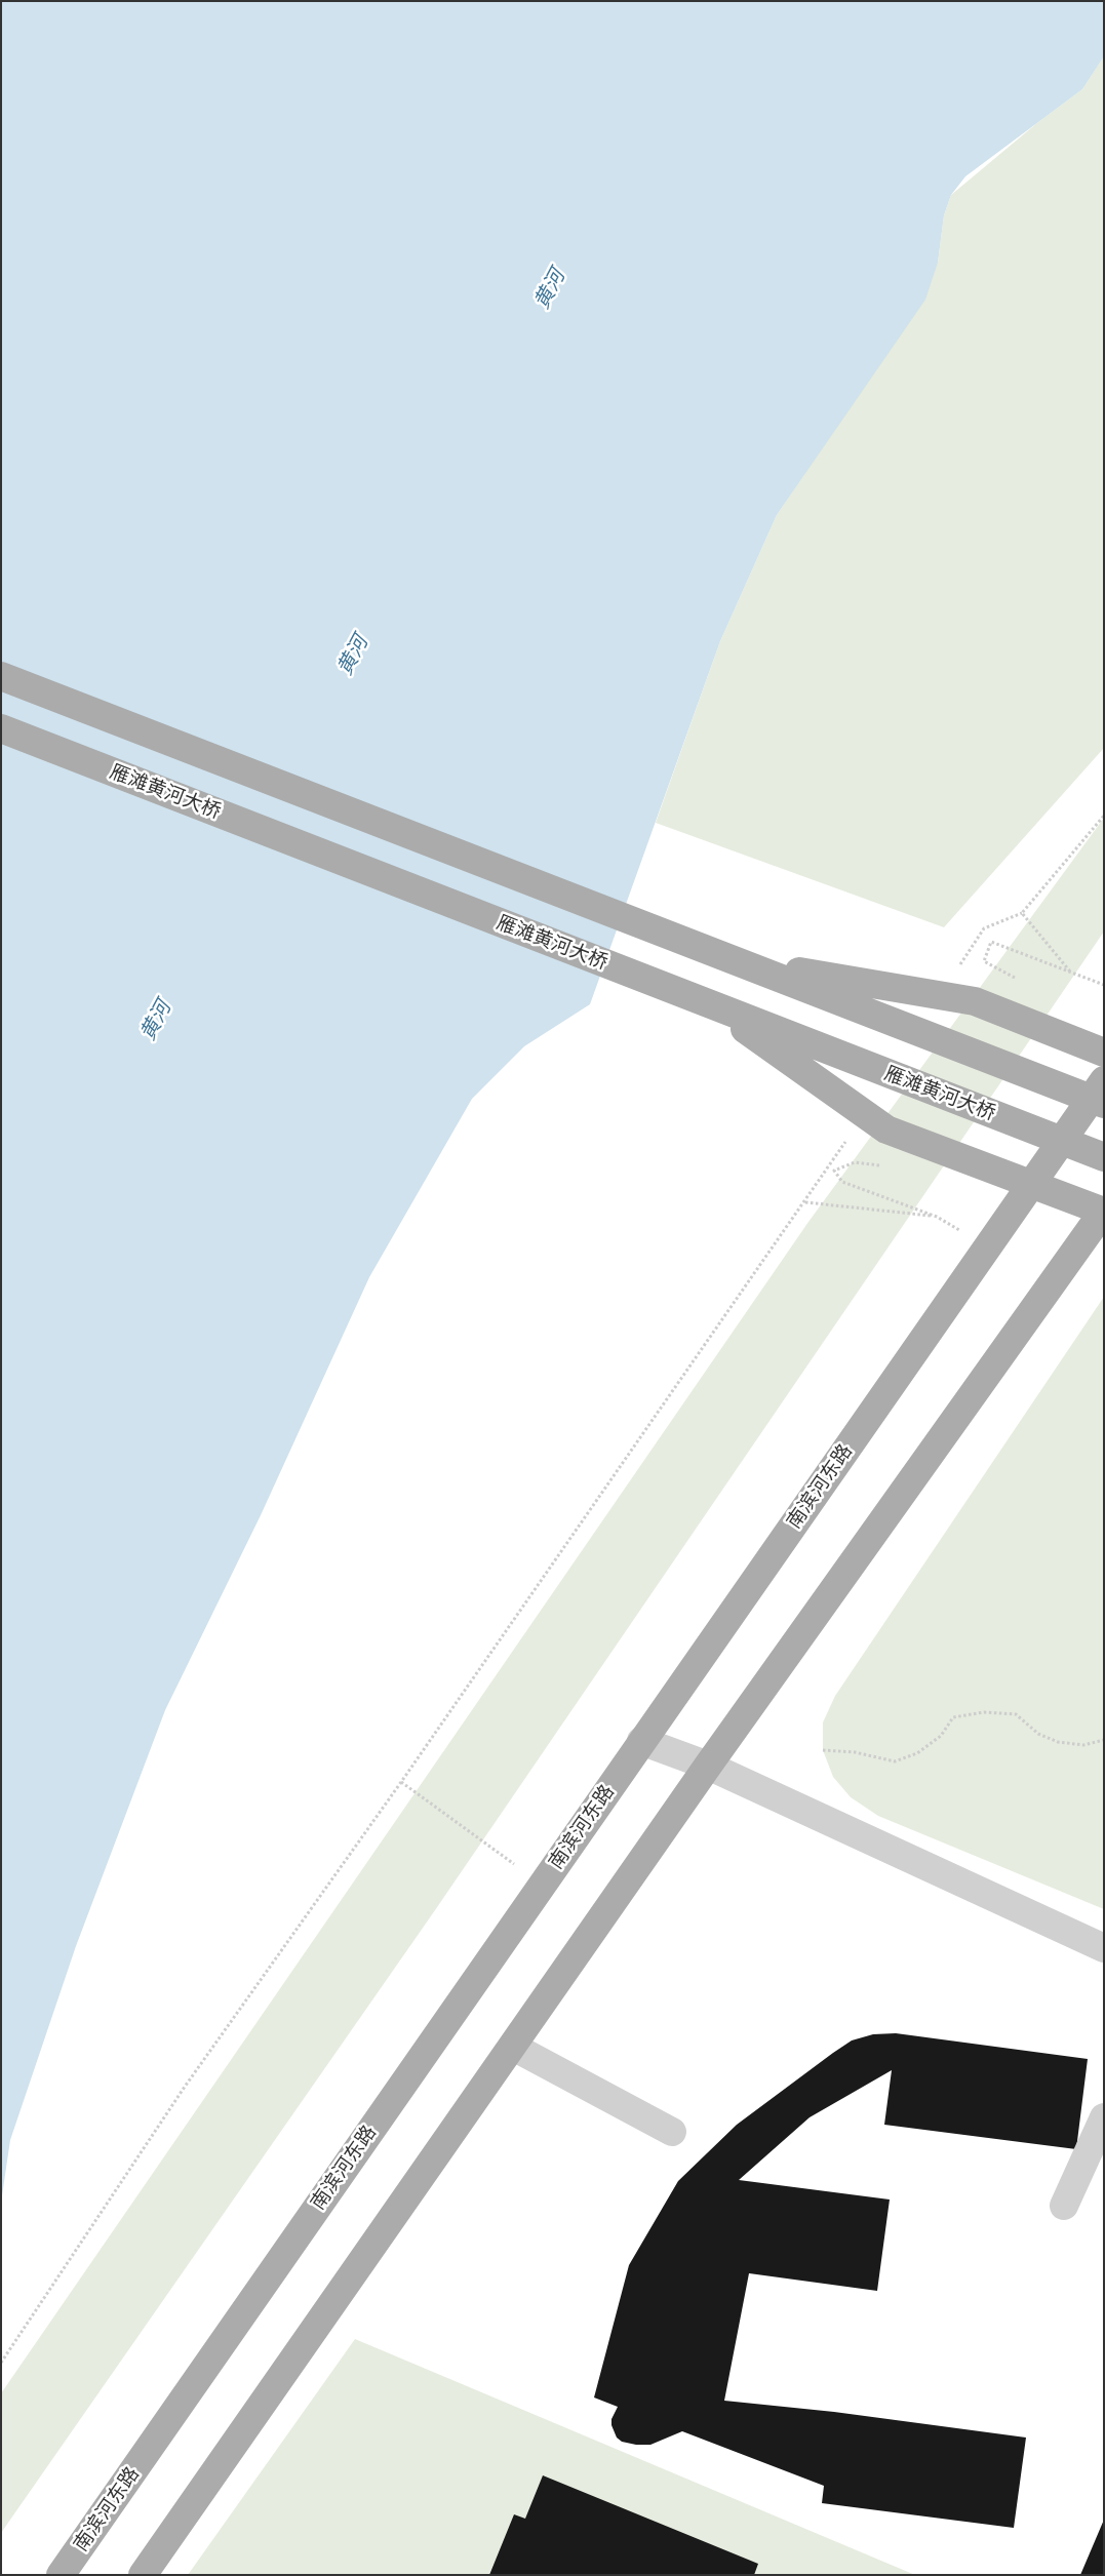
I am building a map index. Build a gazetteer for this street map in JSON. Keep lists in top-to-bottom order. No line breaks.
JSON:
{"streets":{"main road":["雁滩黄河大桥","南滨河东路"]},"water":["黄河"]}
